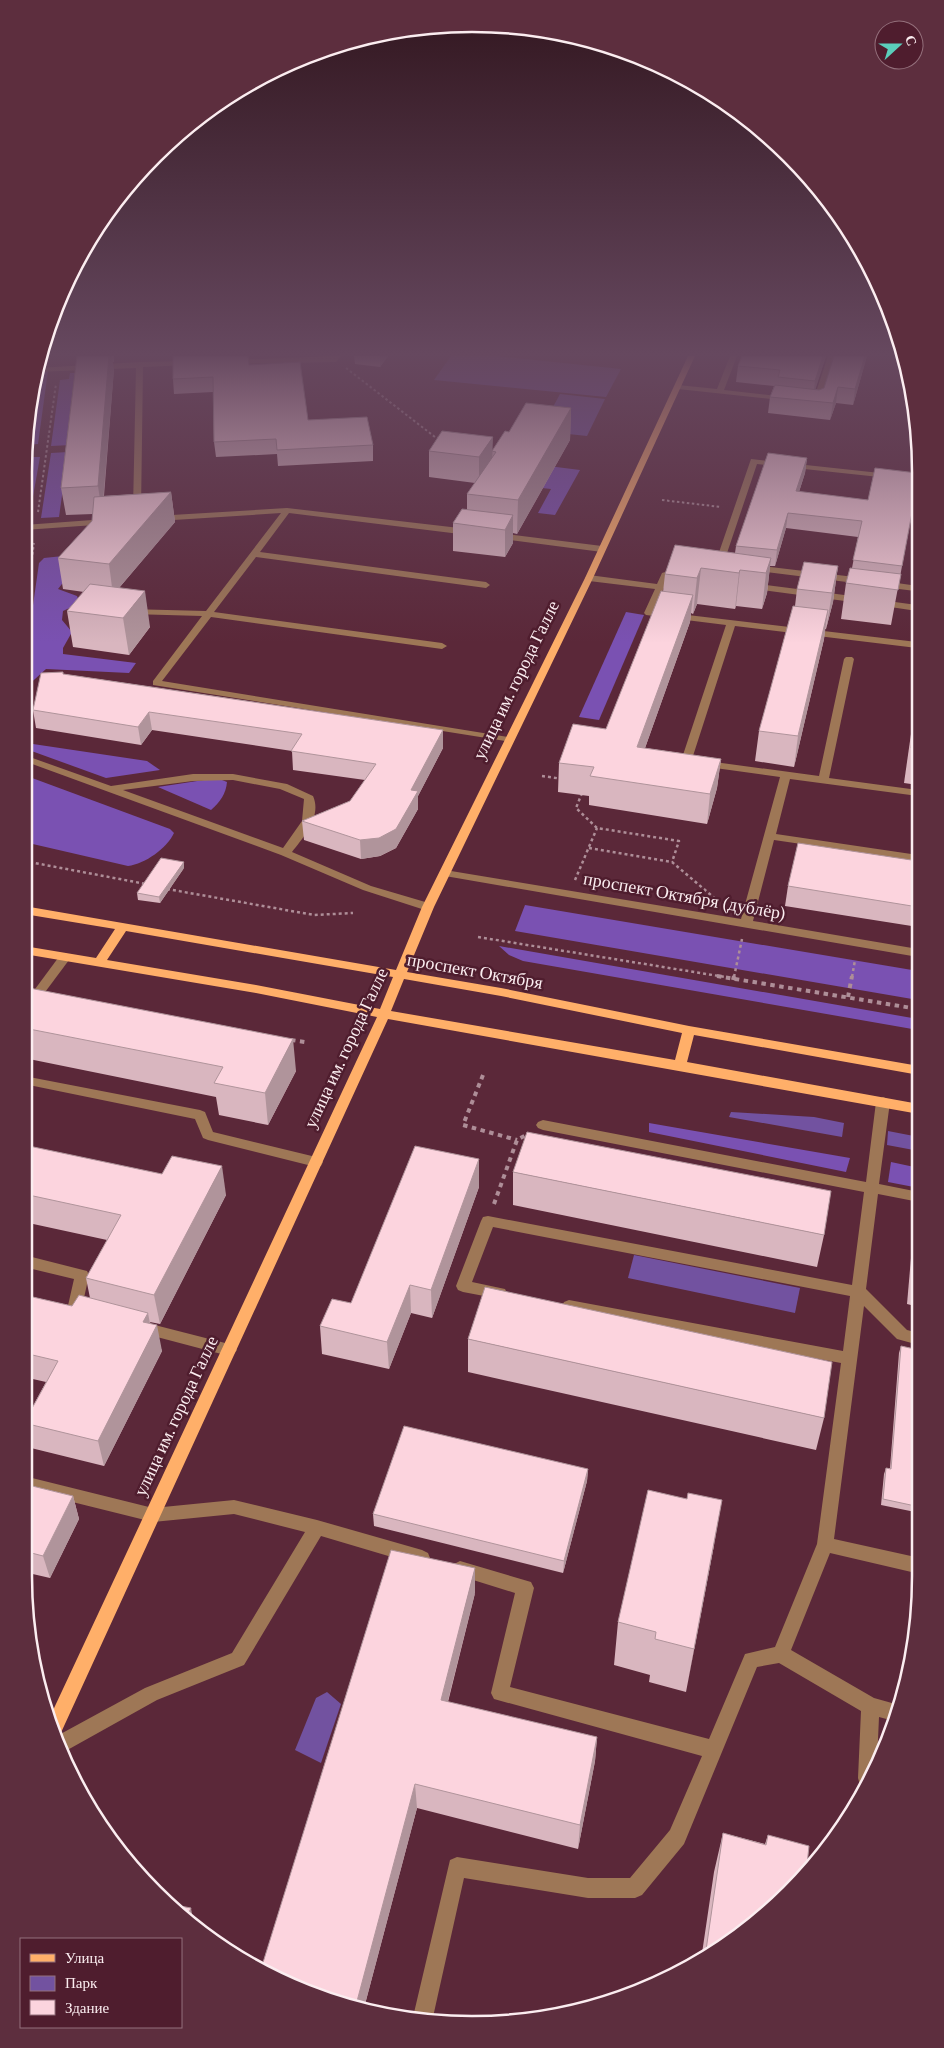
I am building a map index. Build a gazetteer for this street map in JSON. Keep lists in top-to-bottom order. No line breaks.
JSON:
{"streets":{"main road":["улица им. города Галле","проспект Октября"],"street":["проспект Октября (дублёр)"]},"crossings":[["улица им. города Галле","проспект Октября (дублёр)"],["улица им. города Галле","проспект Октября"]],"legend":["Улица","Парк","Здание"],"north":"right"}
